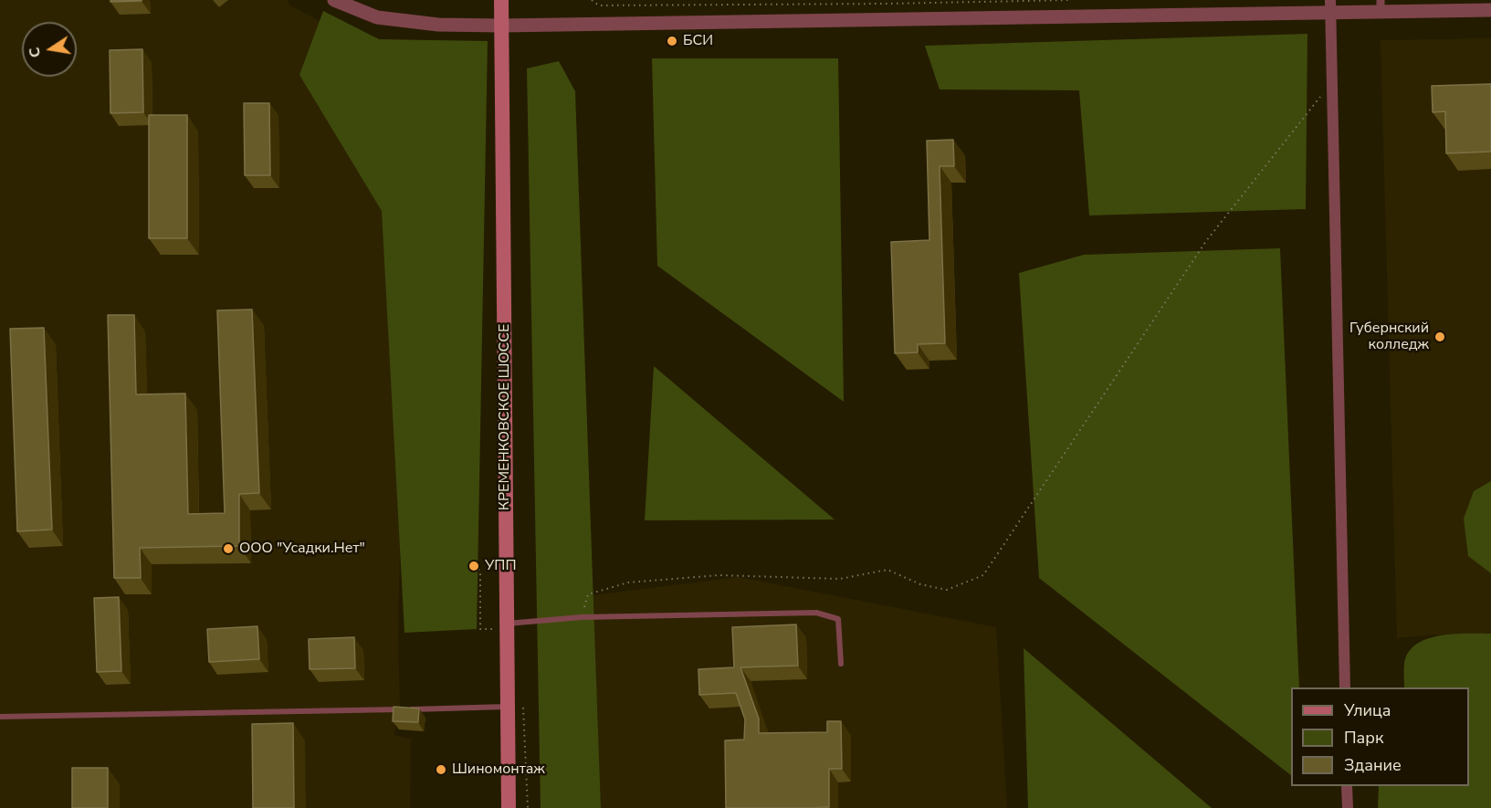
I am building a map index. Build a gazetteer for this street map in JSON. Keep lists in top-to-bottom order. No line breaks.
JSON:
{"streets":{"main road":["КРЕМЕНКОВСКОЕ ШОССЕ"]},"places":["БСИ","Губернский колледж","ООО \"Усадки.Нет\"","УПП","Шиномонтаж"],"legend":["Улица","Парк","Здание"],"north":"left"}
